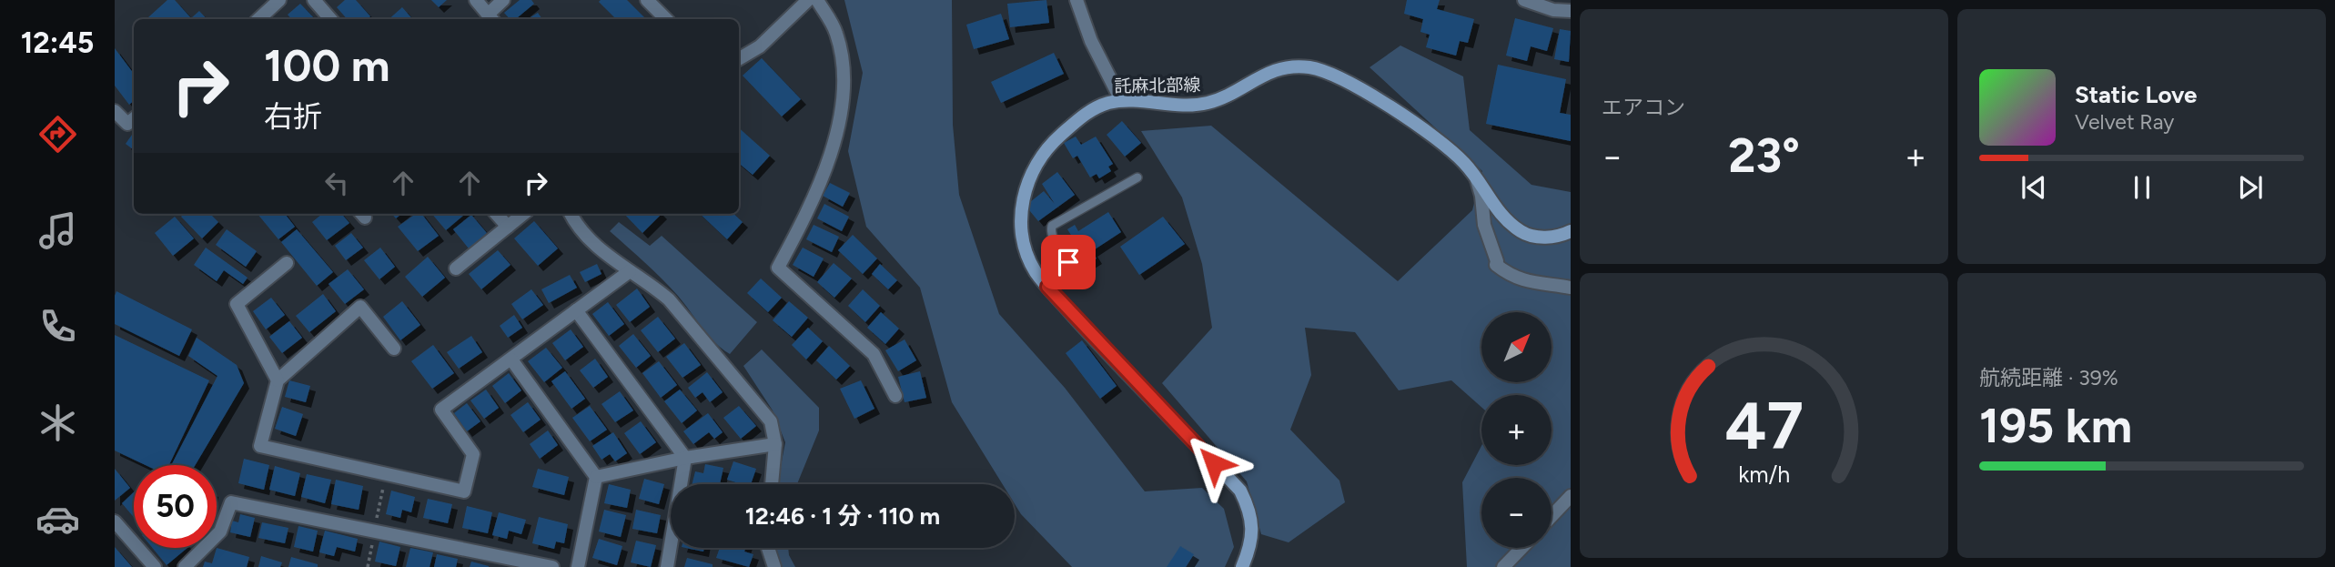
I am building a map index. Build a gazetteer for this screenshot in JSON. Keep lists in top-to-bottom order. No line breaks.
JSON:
{"streets":{"main road":["託麻北部線"]},"north":"top right","page":{"tabs":"12:45","tile":["エアコン",["航続距離 · 39%","195 km"]],"turn":["100 m","右折"],"song":["Static Love","Velvet Ray"],"heat":["−","23°","+"],"map_buttons":["+","−"],"limit":"50","trip":"12:46 · 1 分 · 110 m","gauge":["47","km/h"]}}
